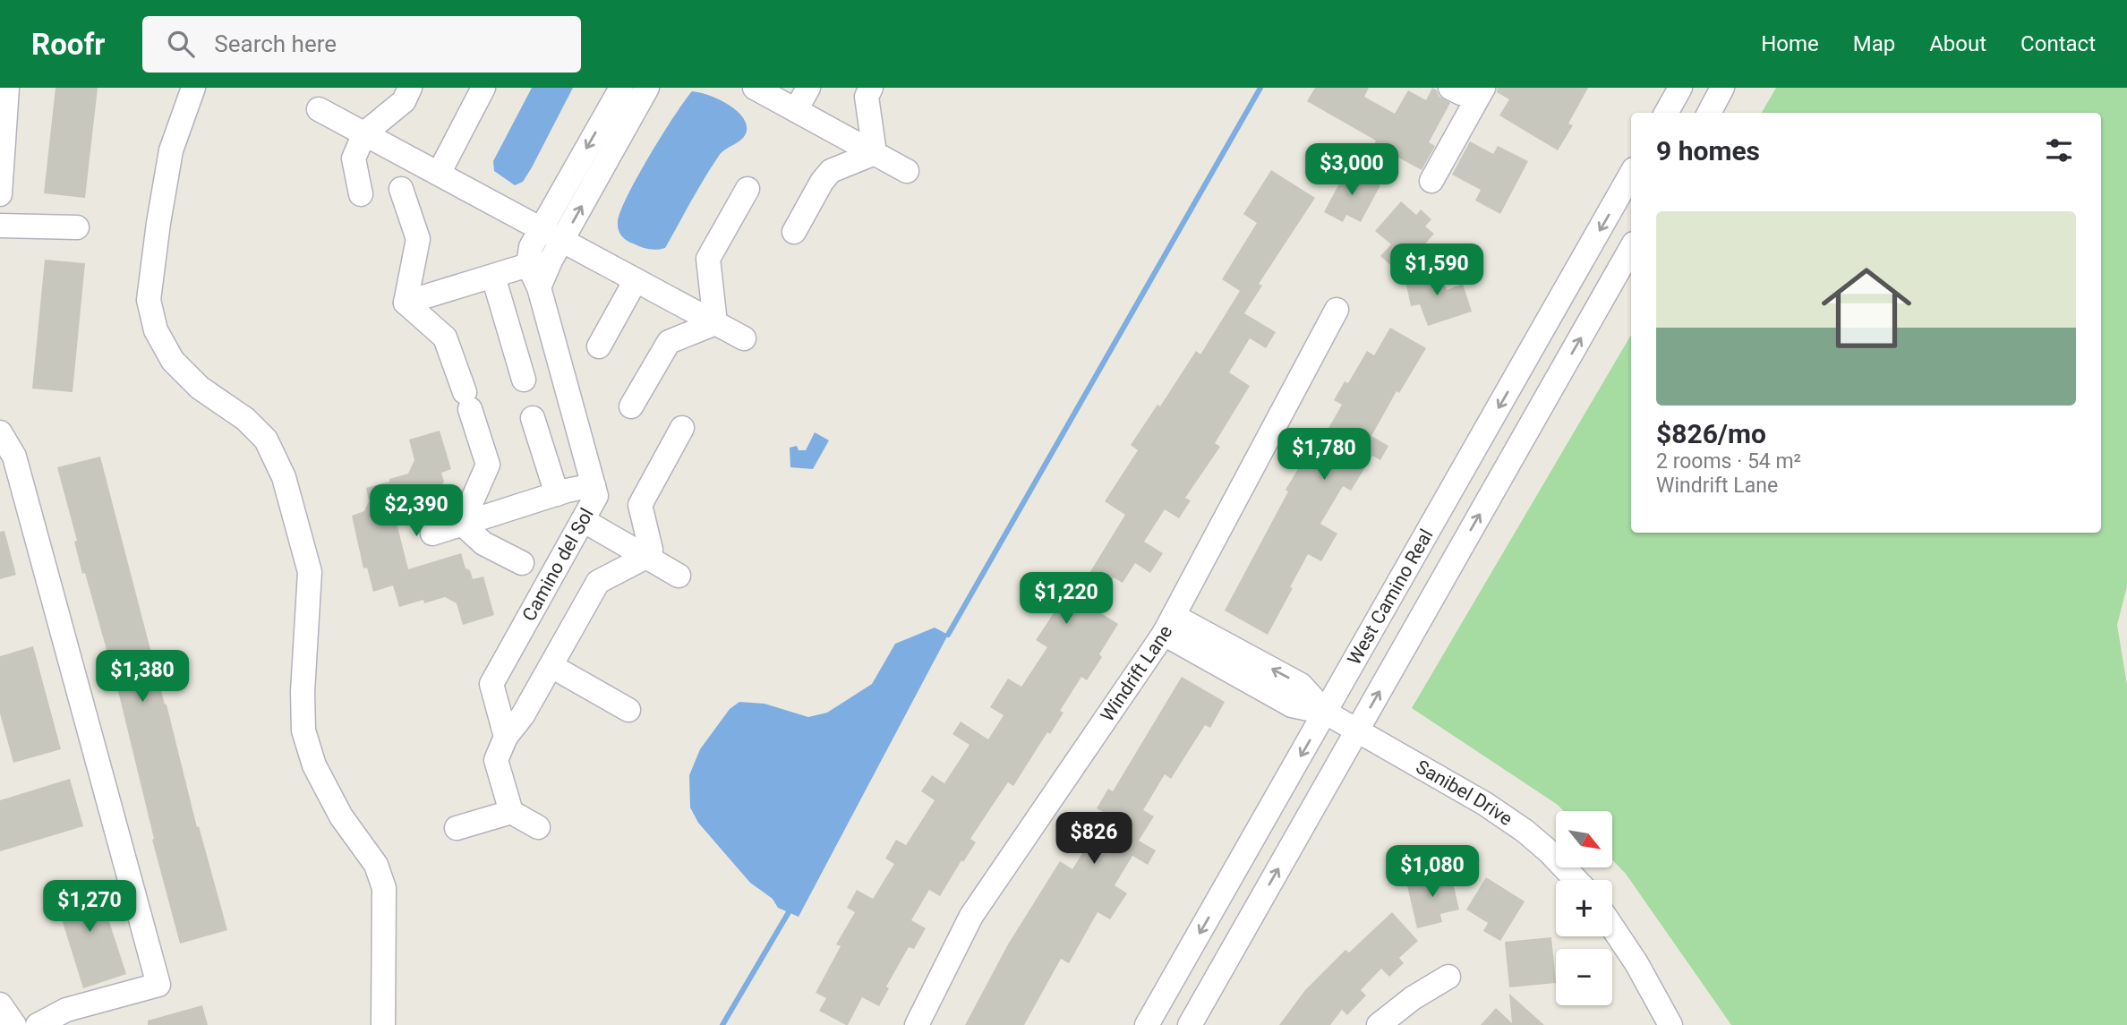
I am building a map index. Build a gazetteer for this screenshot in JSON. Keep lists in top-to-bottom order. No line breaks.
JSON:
{"streets":{"street":["Camino del Sol","West Camino Real","Windrift Lane","Sanibel Drive"]},"crossings":[["West Camino Real","Sanibel Drive"],["Windrift Lane","Sanibel Drive"]],"north":"bottom right","page":{"header":"Roofr","search":"Search here","nav":["Home","Map","About","Contact"],"heading":"9 homes","price":["$3,000","$1,590","$1,780","$2,390","$1,220","$1,380","$826","$1,080","$1,270"],"list":[{"name":"$826/mo","note":"2 rooms · 54 m² · Windrift Lane"}],"map_buttons":["+","−"]}}
